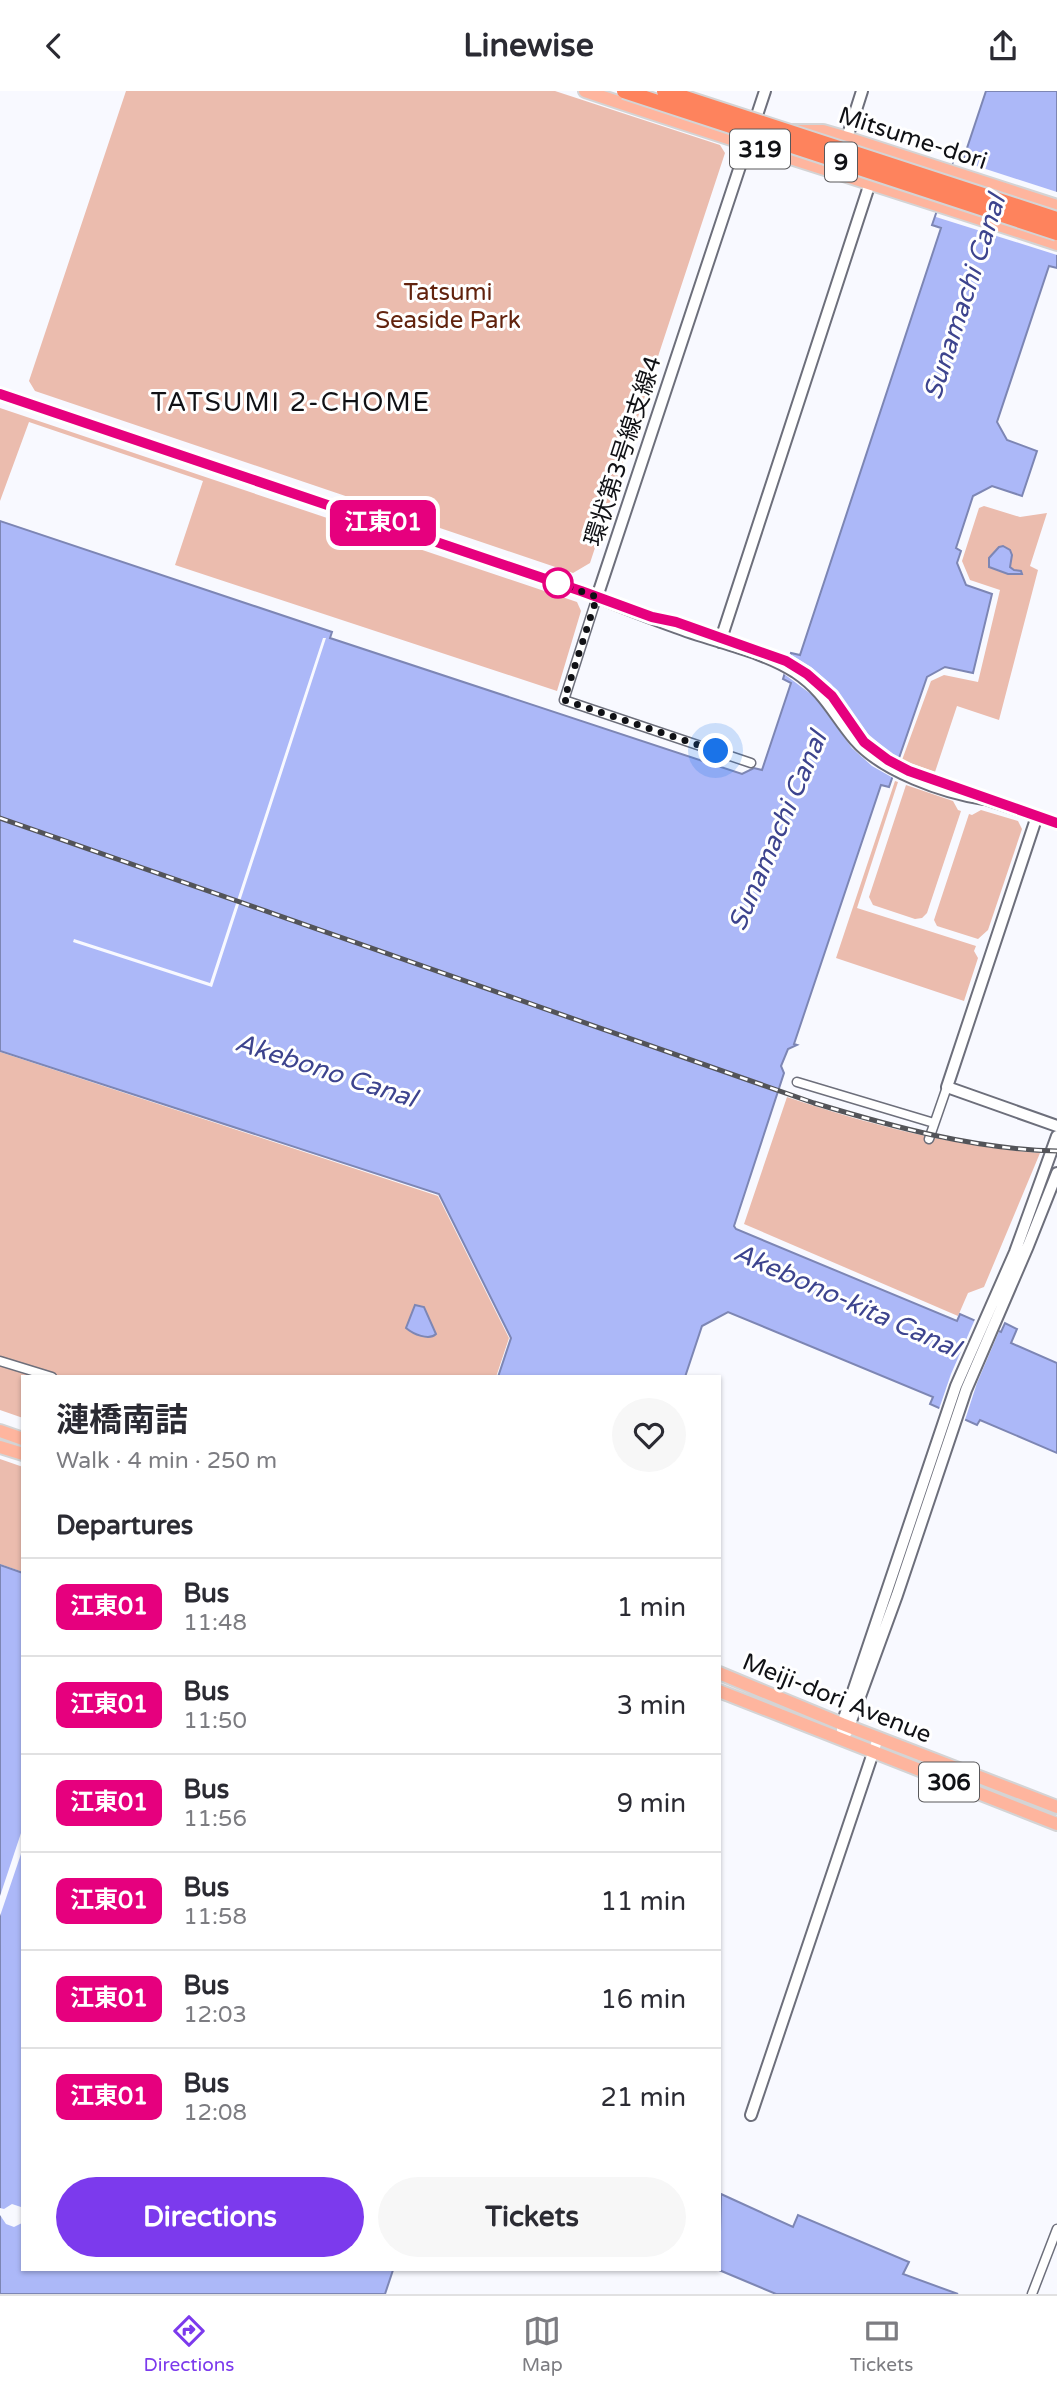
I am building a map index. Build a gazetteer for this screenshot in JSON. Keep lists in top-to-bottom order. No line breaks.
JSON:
{"streets":{"highway":["9"],"main road":["Mitsume-dori","319","Meiji-dori Avenue","306"],"street":["環状第3号線支線4"]},"crossings":[["Mitsume-dori","環状第3号線支線4"],["319","環状第3号線支線4"]],"districts":["TATSUMI 2-CHOME"],"water":["Sunamachi Canal","Akebono Canal","Akebono-kita Canal"],"parks":["Tatsumi Seaside Park"],"lines":["bus line 江東01"],"page":{"header":"Linewise","on_map":"江東01","heading":[["漣橋南詰","Walk · 4 min · 250 m"],"Departures"],"list":[{"mark":"江東01","name":"Bus","note":"11:48","value":"1 min"},{"mark":"江東01","name":"Bus","note":"11:50","value":"3 min"},{"mark":"江東01","name":"Bus","note":"11:56","value":"9 min"},{"mark":"江東01","name":"Bus","note":"11:58","value":"11 min"},{"mark":"江東01","name":"Bus","note":"12:03","value":"16 min"},{"mark":"江東01","name":"Bus","note":"12:08","value":"21 min"}],"buttons":["Directions","Tickets"],"tabs":["Directions","Map","Tickets"]}}
